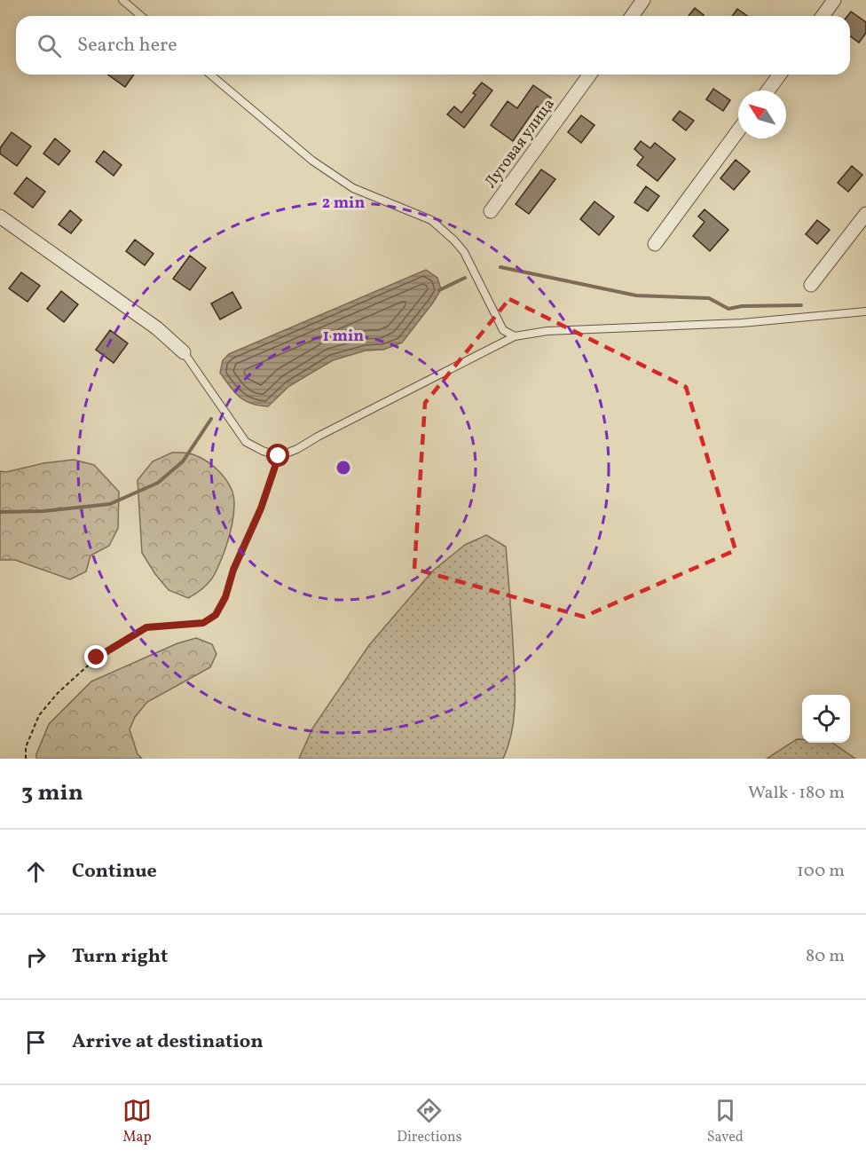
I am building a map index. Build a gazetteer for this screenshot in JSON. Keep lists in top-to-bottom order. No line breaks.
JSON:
{"streets":{"street":["Луговая улица"]},"north":"top left","page":{"search":"Search here","heading":["3 min","Walk · 180 m"],"list":[["Continue","100 m"],["Turn right","80 m"],"Arrive at destination"],"nav":["Map","Directions","Saved"]},"rings":["2 min","1 min"]}
